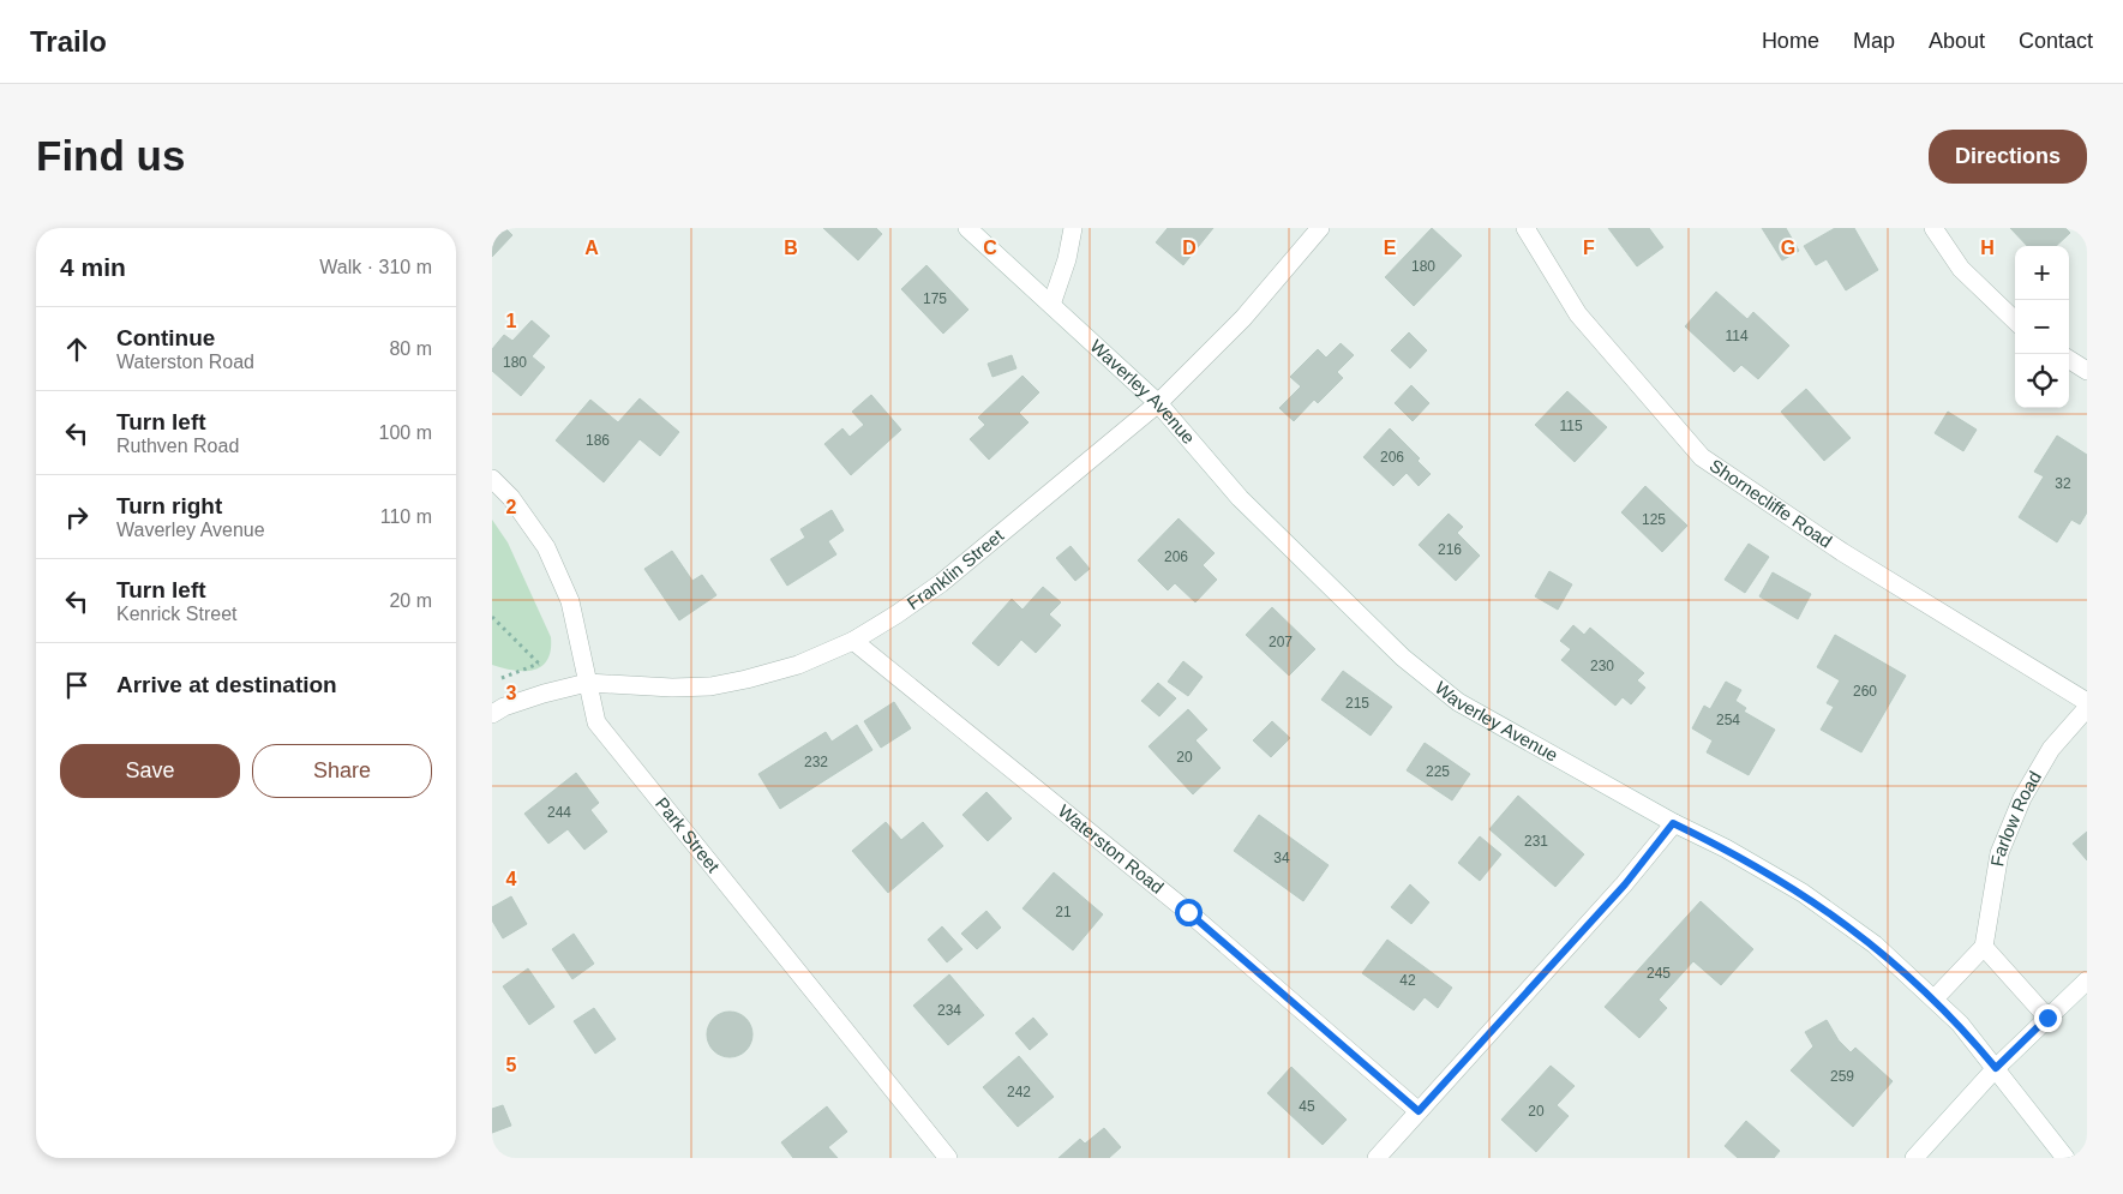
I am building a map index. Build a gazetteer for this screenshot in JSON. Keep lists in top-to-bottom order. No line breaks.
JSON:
{"streets":{"street":["Waverley Avenue","Shornecliffe Road","Franklin Street","Farlow Road","Park Street","Waterston Road"]},"crossings":[["Waverley Avenue","Franklin Street"],["Franklin Street","Park Street"],["Franklin Street","Waterston Road"]],"house_numbers":["180","175","114","180","115","186","206","32","125","216","206","207","230","260","215","254","20","232","225","244","231","34","21","245","42","234","259","242","45","20"],"page":{"header":"Trailo","nav":["Home","Map","About","Contact"],"buttons":["Directions",["Save","Share"]],"title":"Find us","heading":["4 min","Walk · 310 m"],"map_buttons":["+","−"],"list":[["Continue","Waterston Road","80 m"],["Turn left","Ruthven Road","100 m"],["Turn right","Waverley Avenue","110 m"],["Turn left","Kenrick Street","20 m"],"Arrive at destination"]},"grid":{"columns":["A","B","C","D","E","F","G","H"],"rows":["1","2","3","4","5"]}}
